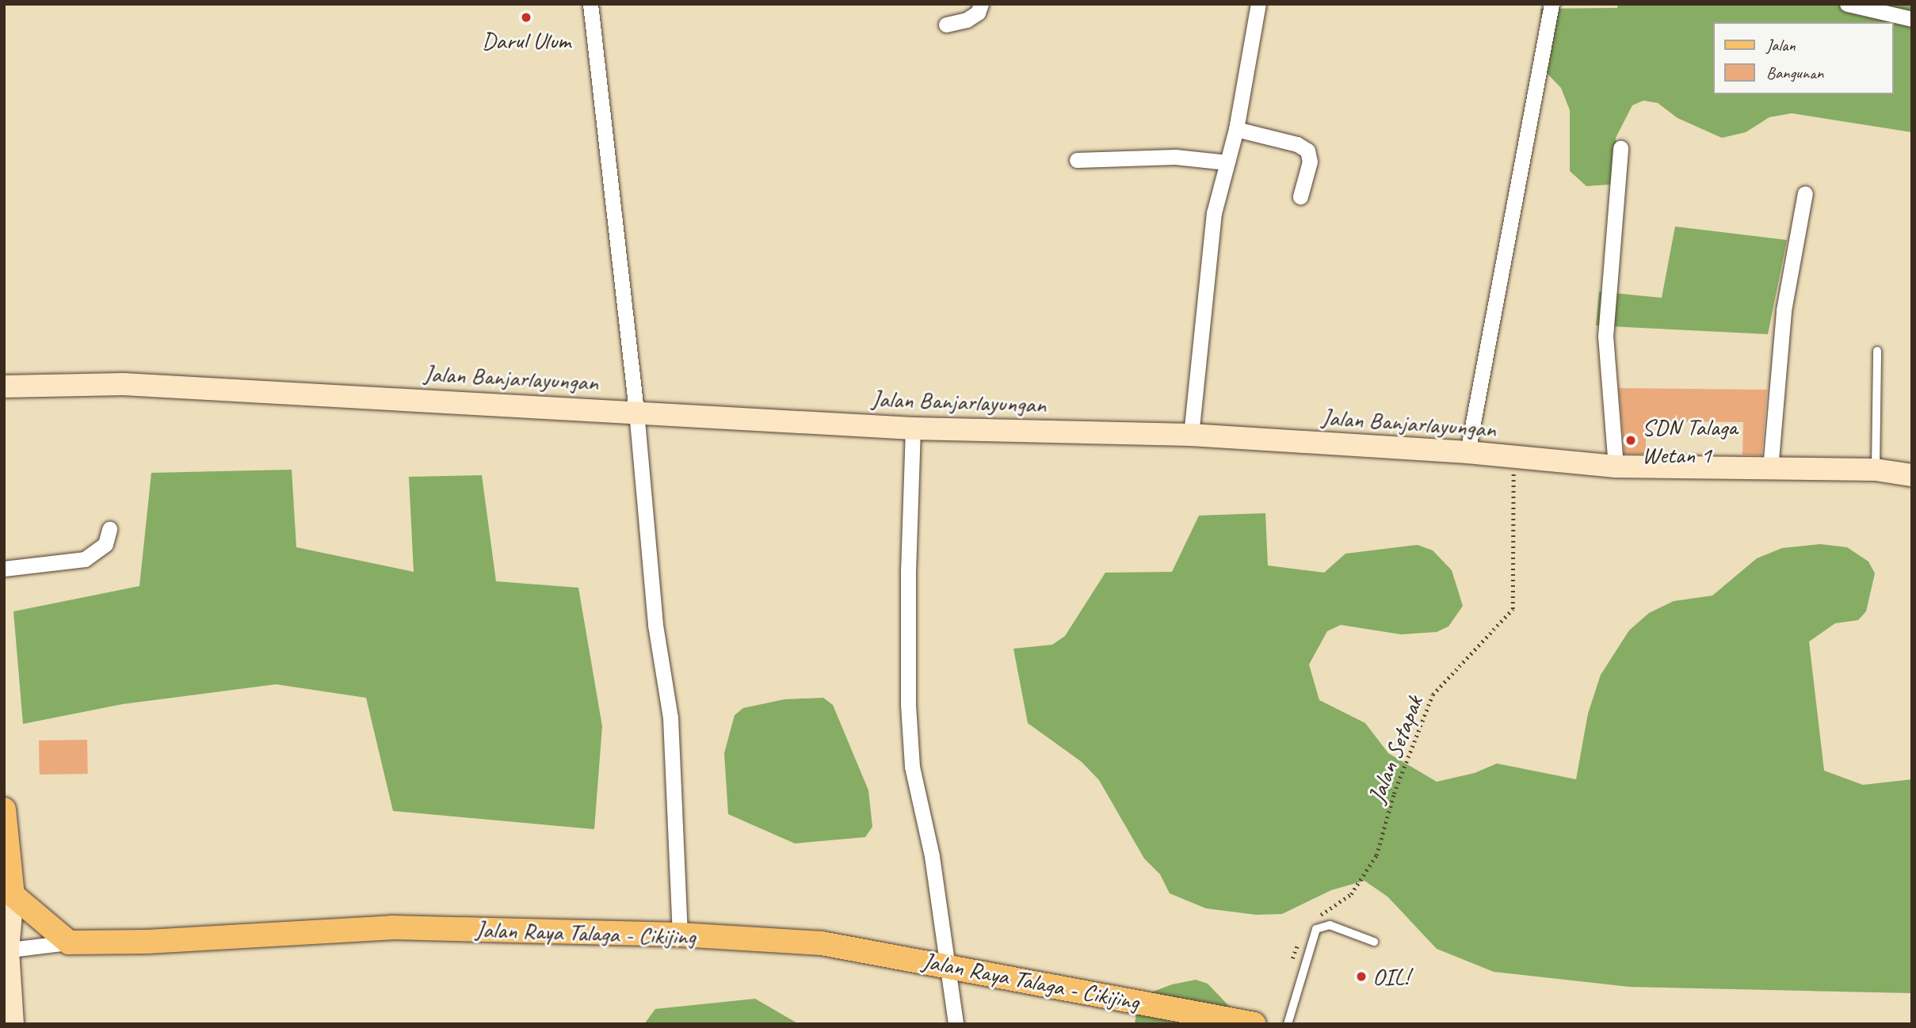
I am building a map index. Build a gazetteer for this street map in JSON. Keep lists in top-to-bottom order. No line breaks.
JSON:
{"streets":{"main road":["Jalan Raya Talaga - Cikijing"],"street":["Jalan Banjarlayungan"],"path":["Jalan Setapak"]},"crossings":[["Jalan Banjarlayungan","Jalan Setapak"]],"places":["Darul Ulum","SDN Talaga Wetan 1","OIL!"],"legend":["Jalan","Bangunan"]}
